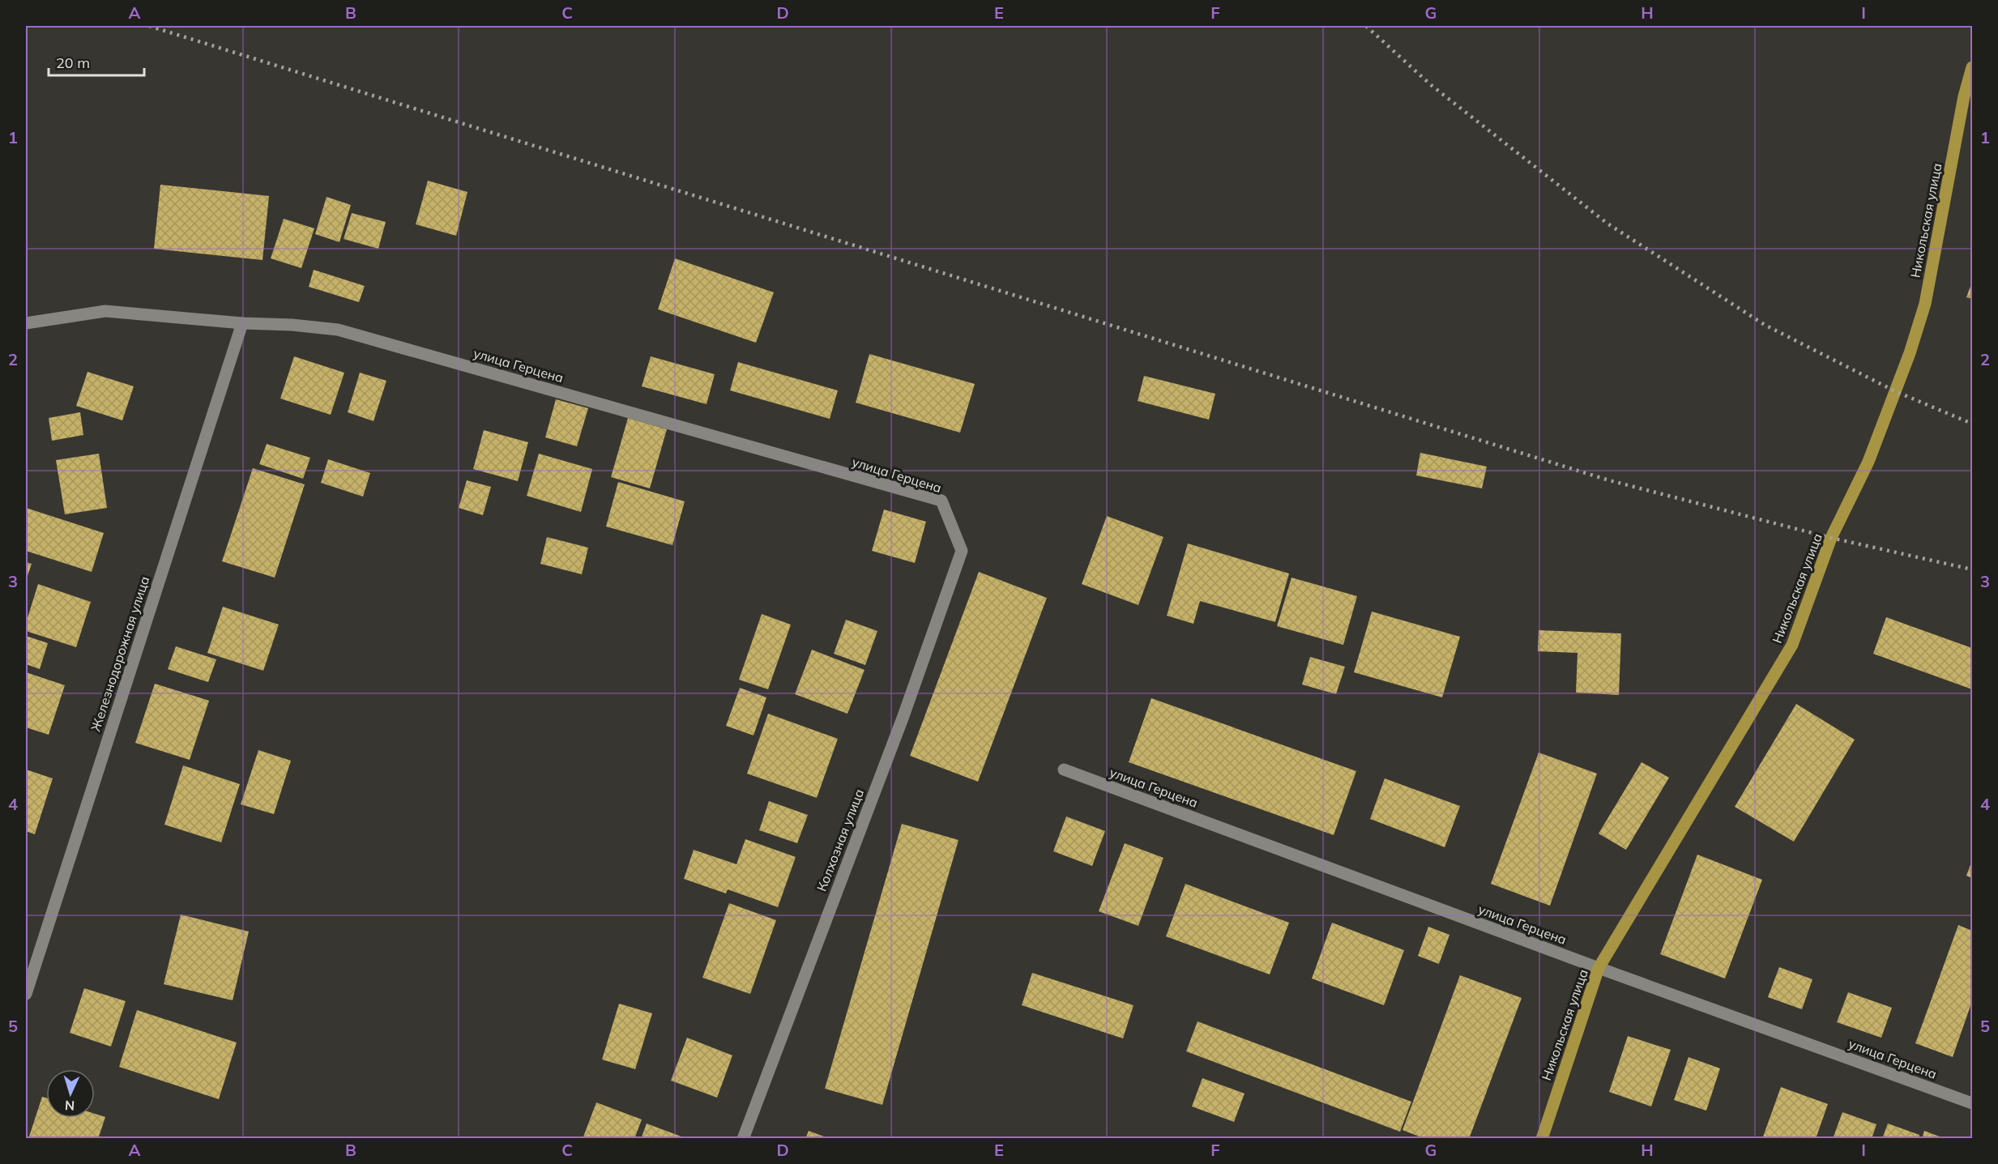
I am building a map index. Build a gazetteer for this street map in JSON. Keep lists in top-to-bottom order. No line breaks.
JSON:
{"streets":{"main road":["Никольская улица"],"street":["улица Герцена","Железнодорожная улица","Колхозная улица"]},"crossings":[["Никольская улица","улица Герцена"],["улица Герцена","Железнодорожная улица"],["улица Герцена","Колхозная улица"]],"scale_bar":"20 m","north":"bottom","grid":{"columns":["A","B","C","D","E","F","G","H","I"],"rows":["1","2","3","4","5"]}}
